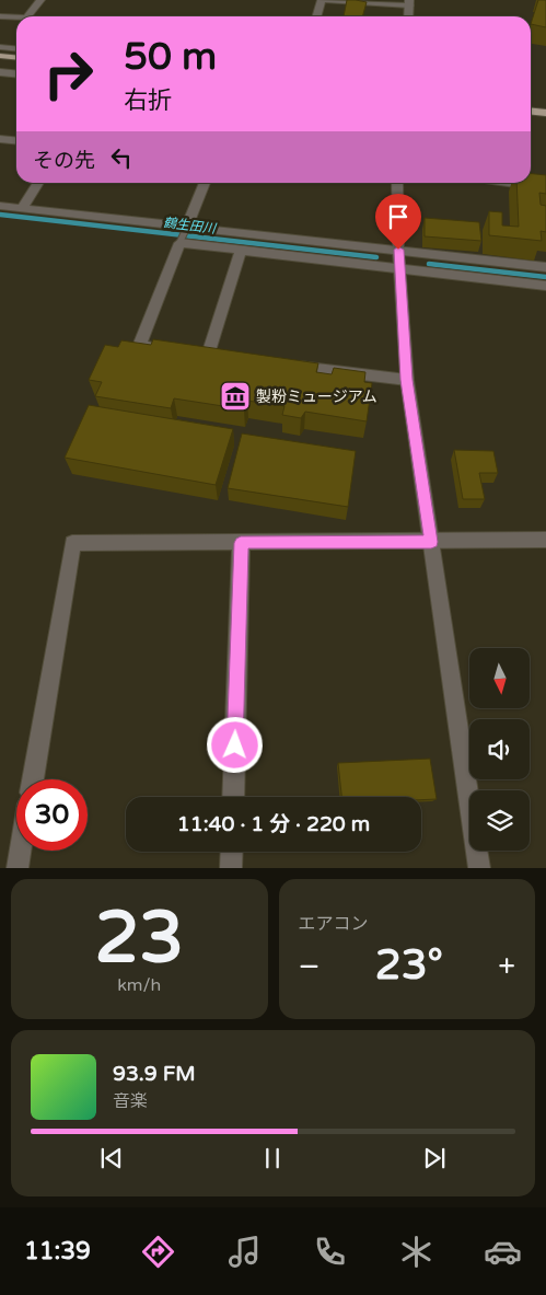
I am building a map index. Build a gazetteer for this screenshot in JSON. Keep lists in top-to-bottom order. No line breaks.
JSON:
{"water":["鶴生田川"],"places":{"museum":["製粉ミュージアム"]},"north":"bottom","page":{"turn":["50 m","右折"],"then":"その先","limit":"30","trip":"11:40 · 1 分 · 220 m","tile":[["23","km/h"],"エアコン"],"heat":["−","23°","+"],"song":["93.9 FM","音楽"],"tabs":"11:39"}}
